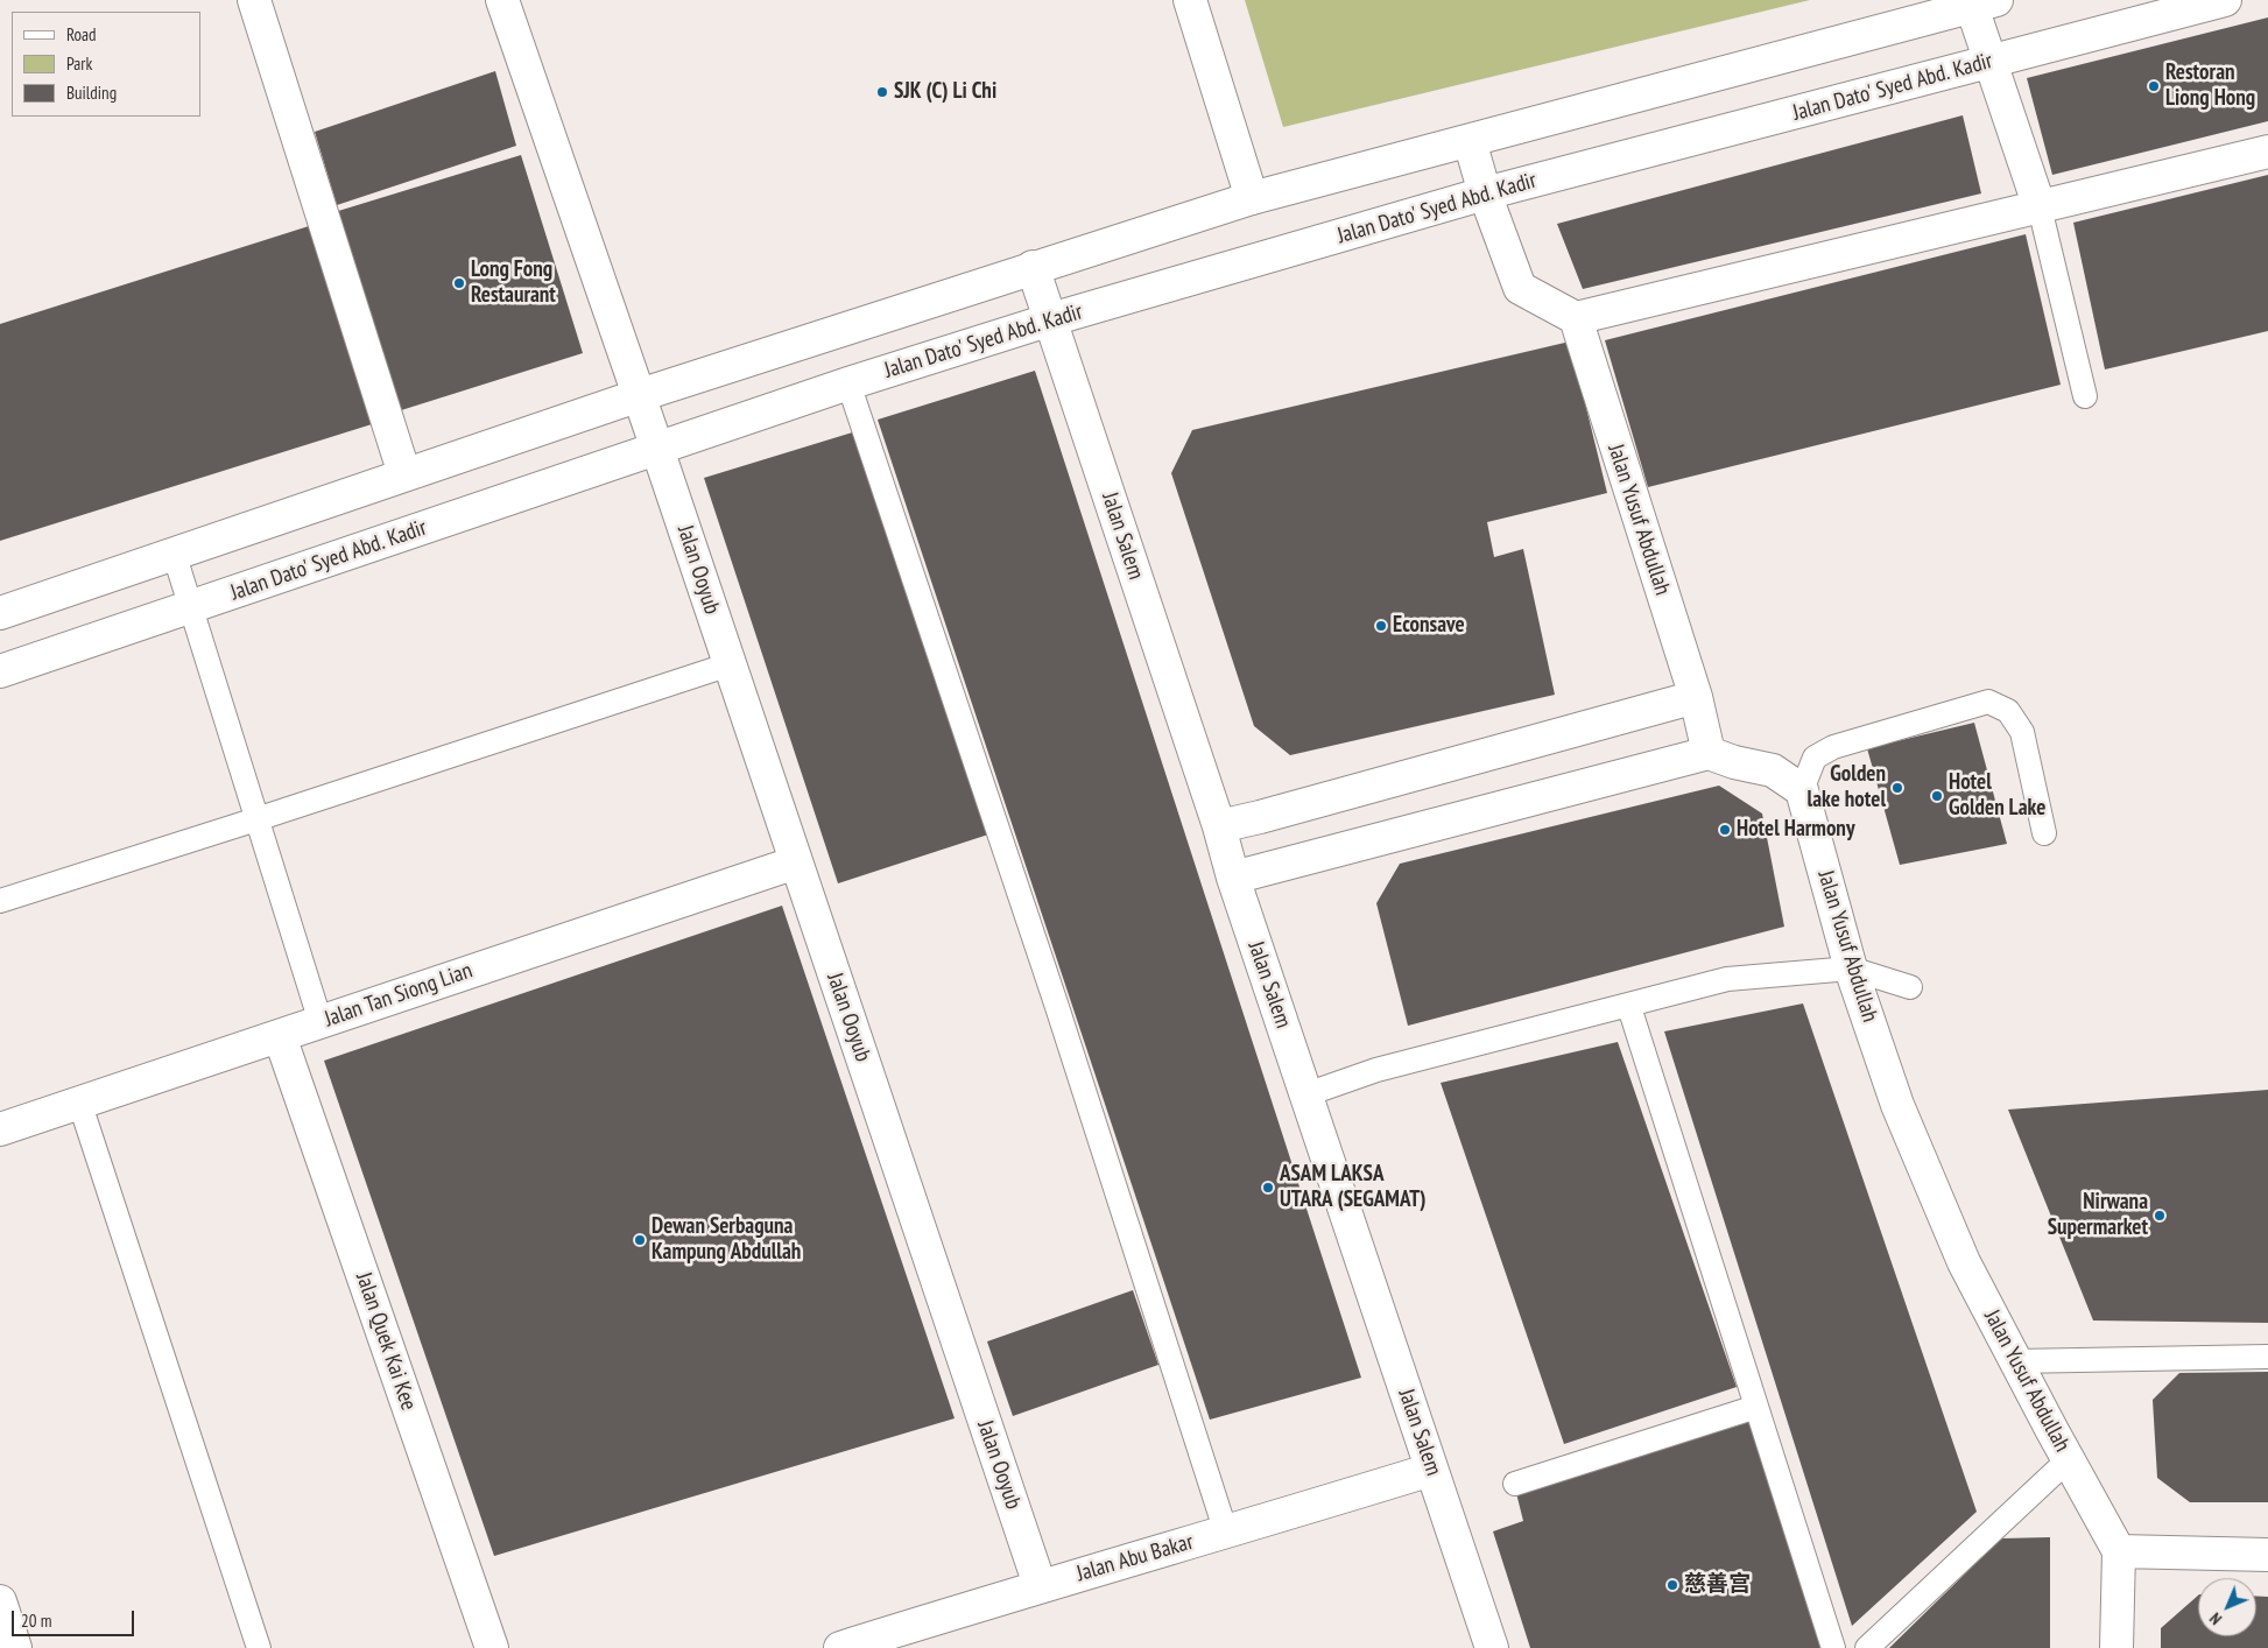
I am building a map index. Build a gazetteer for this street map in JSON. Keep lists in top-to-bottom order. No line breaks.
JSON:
{"streets":{"street":["Jalan Dato' Syed Abd. Kadir","Jalan Yusuf Abdullah","Jalan Salem","Jalan Ooyub","Jalan Tan Siong Lian","Jalan Quek Kai Kee","Jalan Abu Bakar"]},"crossings":[["Jalan Dato' Syed Abd. Kadir","Jalan Salem"],["Jalan Dato' Syed Abd. Kadir","Jalan Ooyub"],["Jalan Salem","Jalan Abu Bakar"],["Jalan Ooyub","Jalan Tan Siong Lian"],["Jalan Ooyub","Jalan Abu Bakar"],["Jalan Tan Siong Lian","Jalan Quek Kai Kee"]],"places":["Restoran Liong Hong","SJK (C) Li Chi","Long Fong Restaurant","Econsave","Golden lake hotel","Hotel Golden Lake","Hotel Harmony","ASAM LAKSA UTARA (SEGAMAT)","Nirwana Supermarket","Dewan Serbaguna Kampung Abdullah","慈善宫"],"legend":["Road","Park","Building"],"scale_bar":"20 m","north":"bottom left"}
